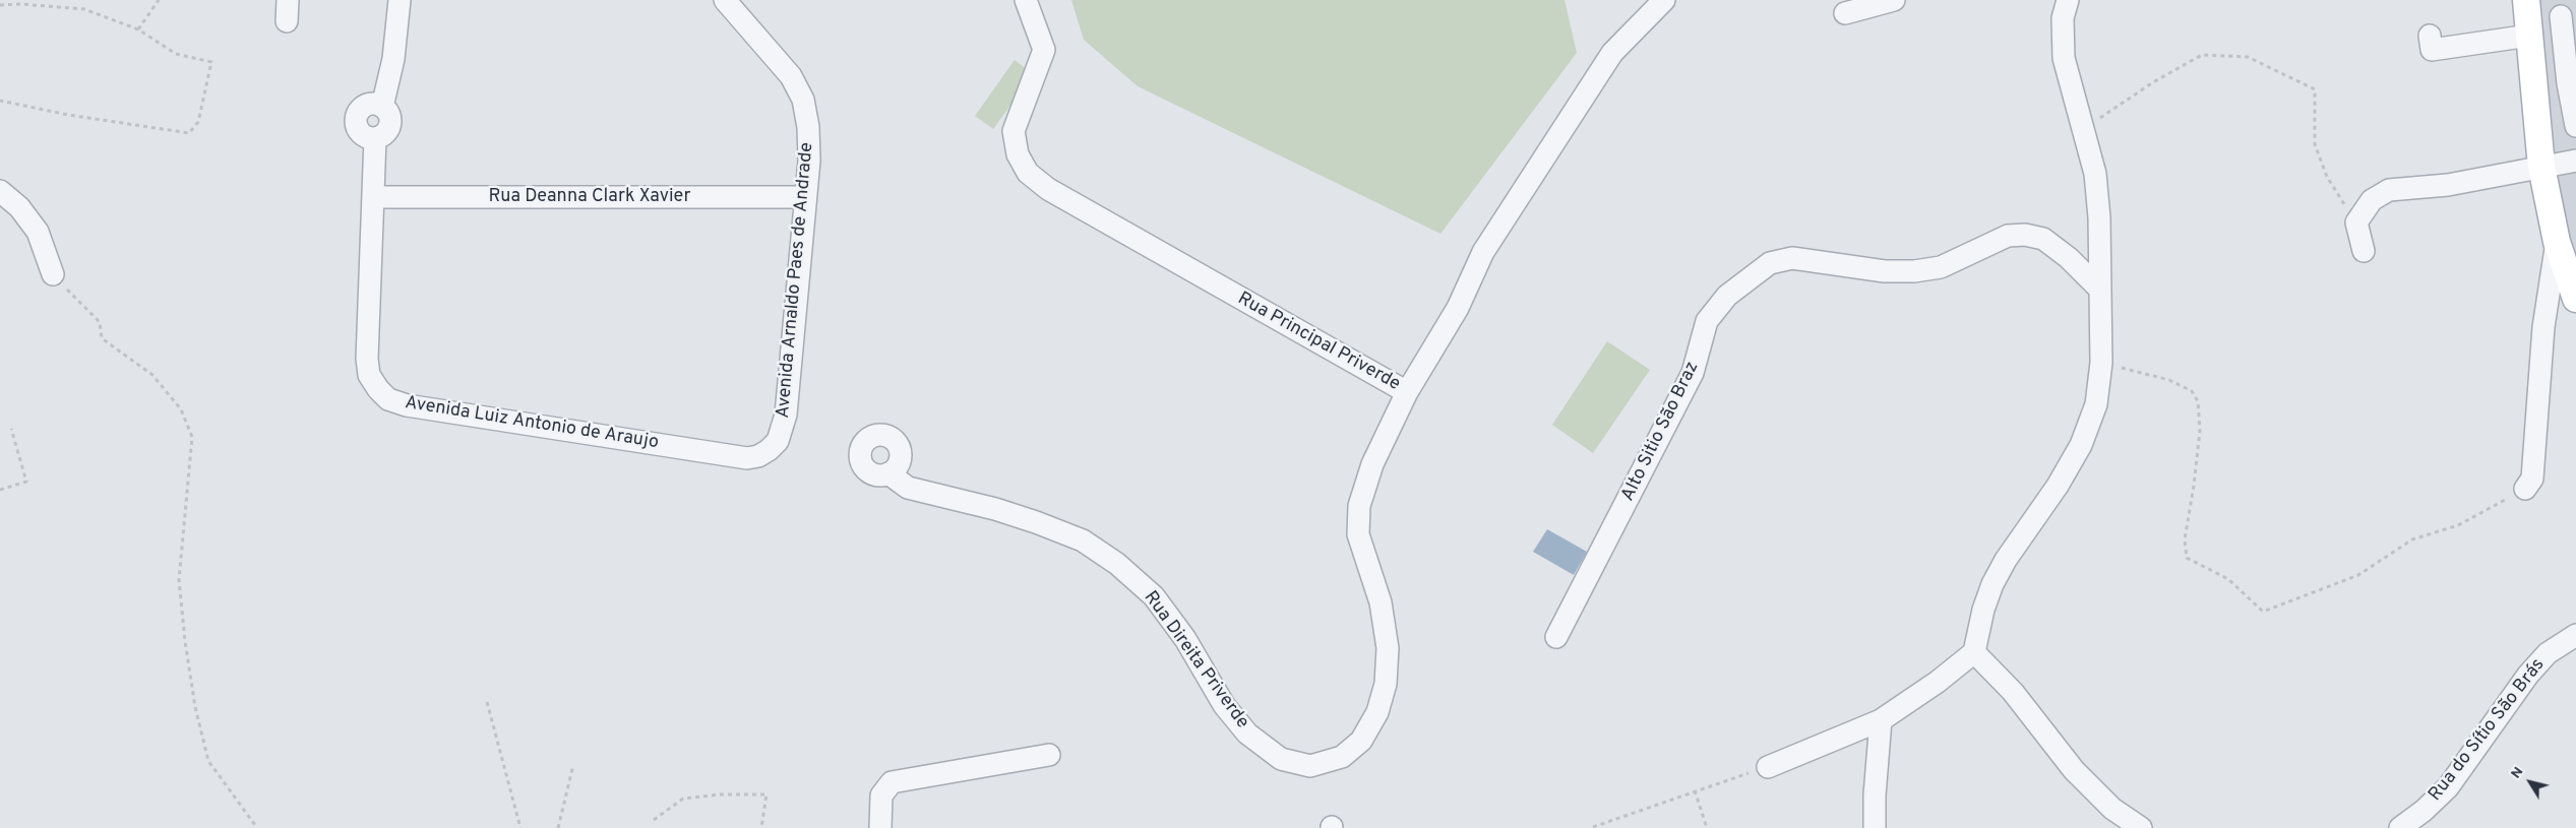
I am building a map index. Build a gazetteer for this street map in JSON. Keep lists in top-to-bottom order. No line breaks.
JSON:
{"streets":{"street":["Rua Deanna Clark Xavier","Avenida Arnaldo Paes de Andrade","Rua Principal Priverde","Avenida Luiz Antonio de Araujo","Alto Sitio São Braz","Rua Direita Priverde","Rua do Sítio São Brás"]},"crossings":[["Rua Deanna Clark Xavier","Avenida Arnaldo Paes de Andrade"],["Rua Deanna Clark Xavier","Avenida Luiz Antonio de Araujo"],["Avenida Arnaldo Paes de Andrade","Avenida Luiz Antonio de Araujo"],["Rua Principal Priverde","Rua Direita Priverde"]],"north":"top left"}
